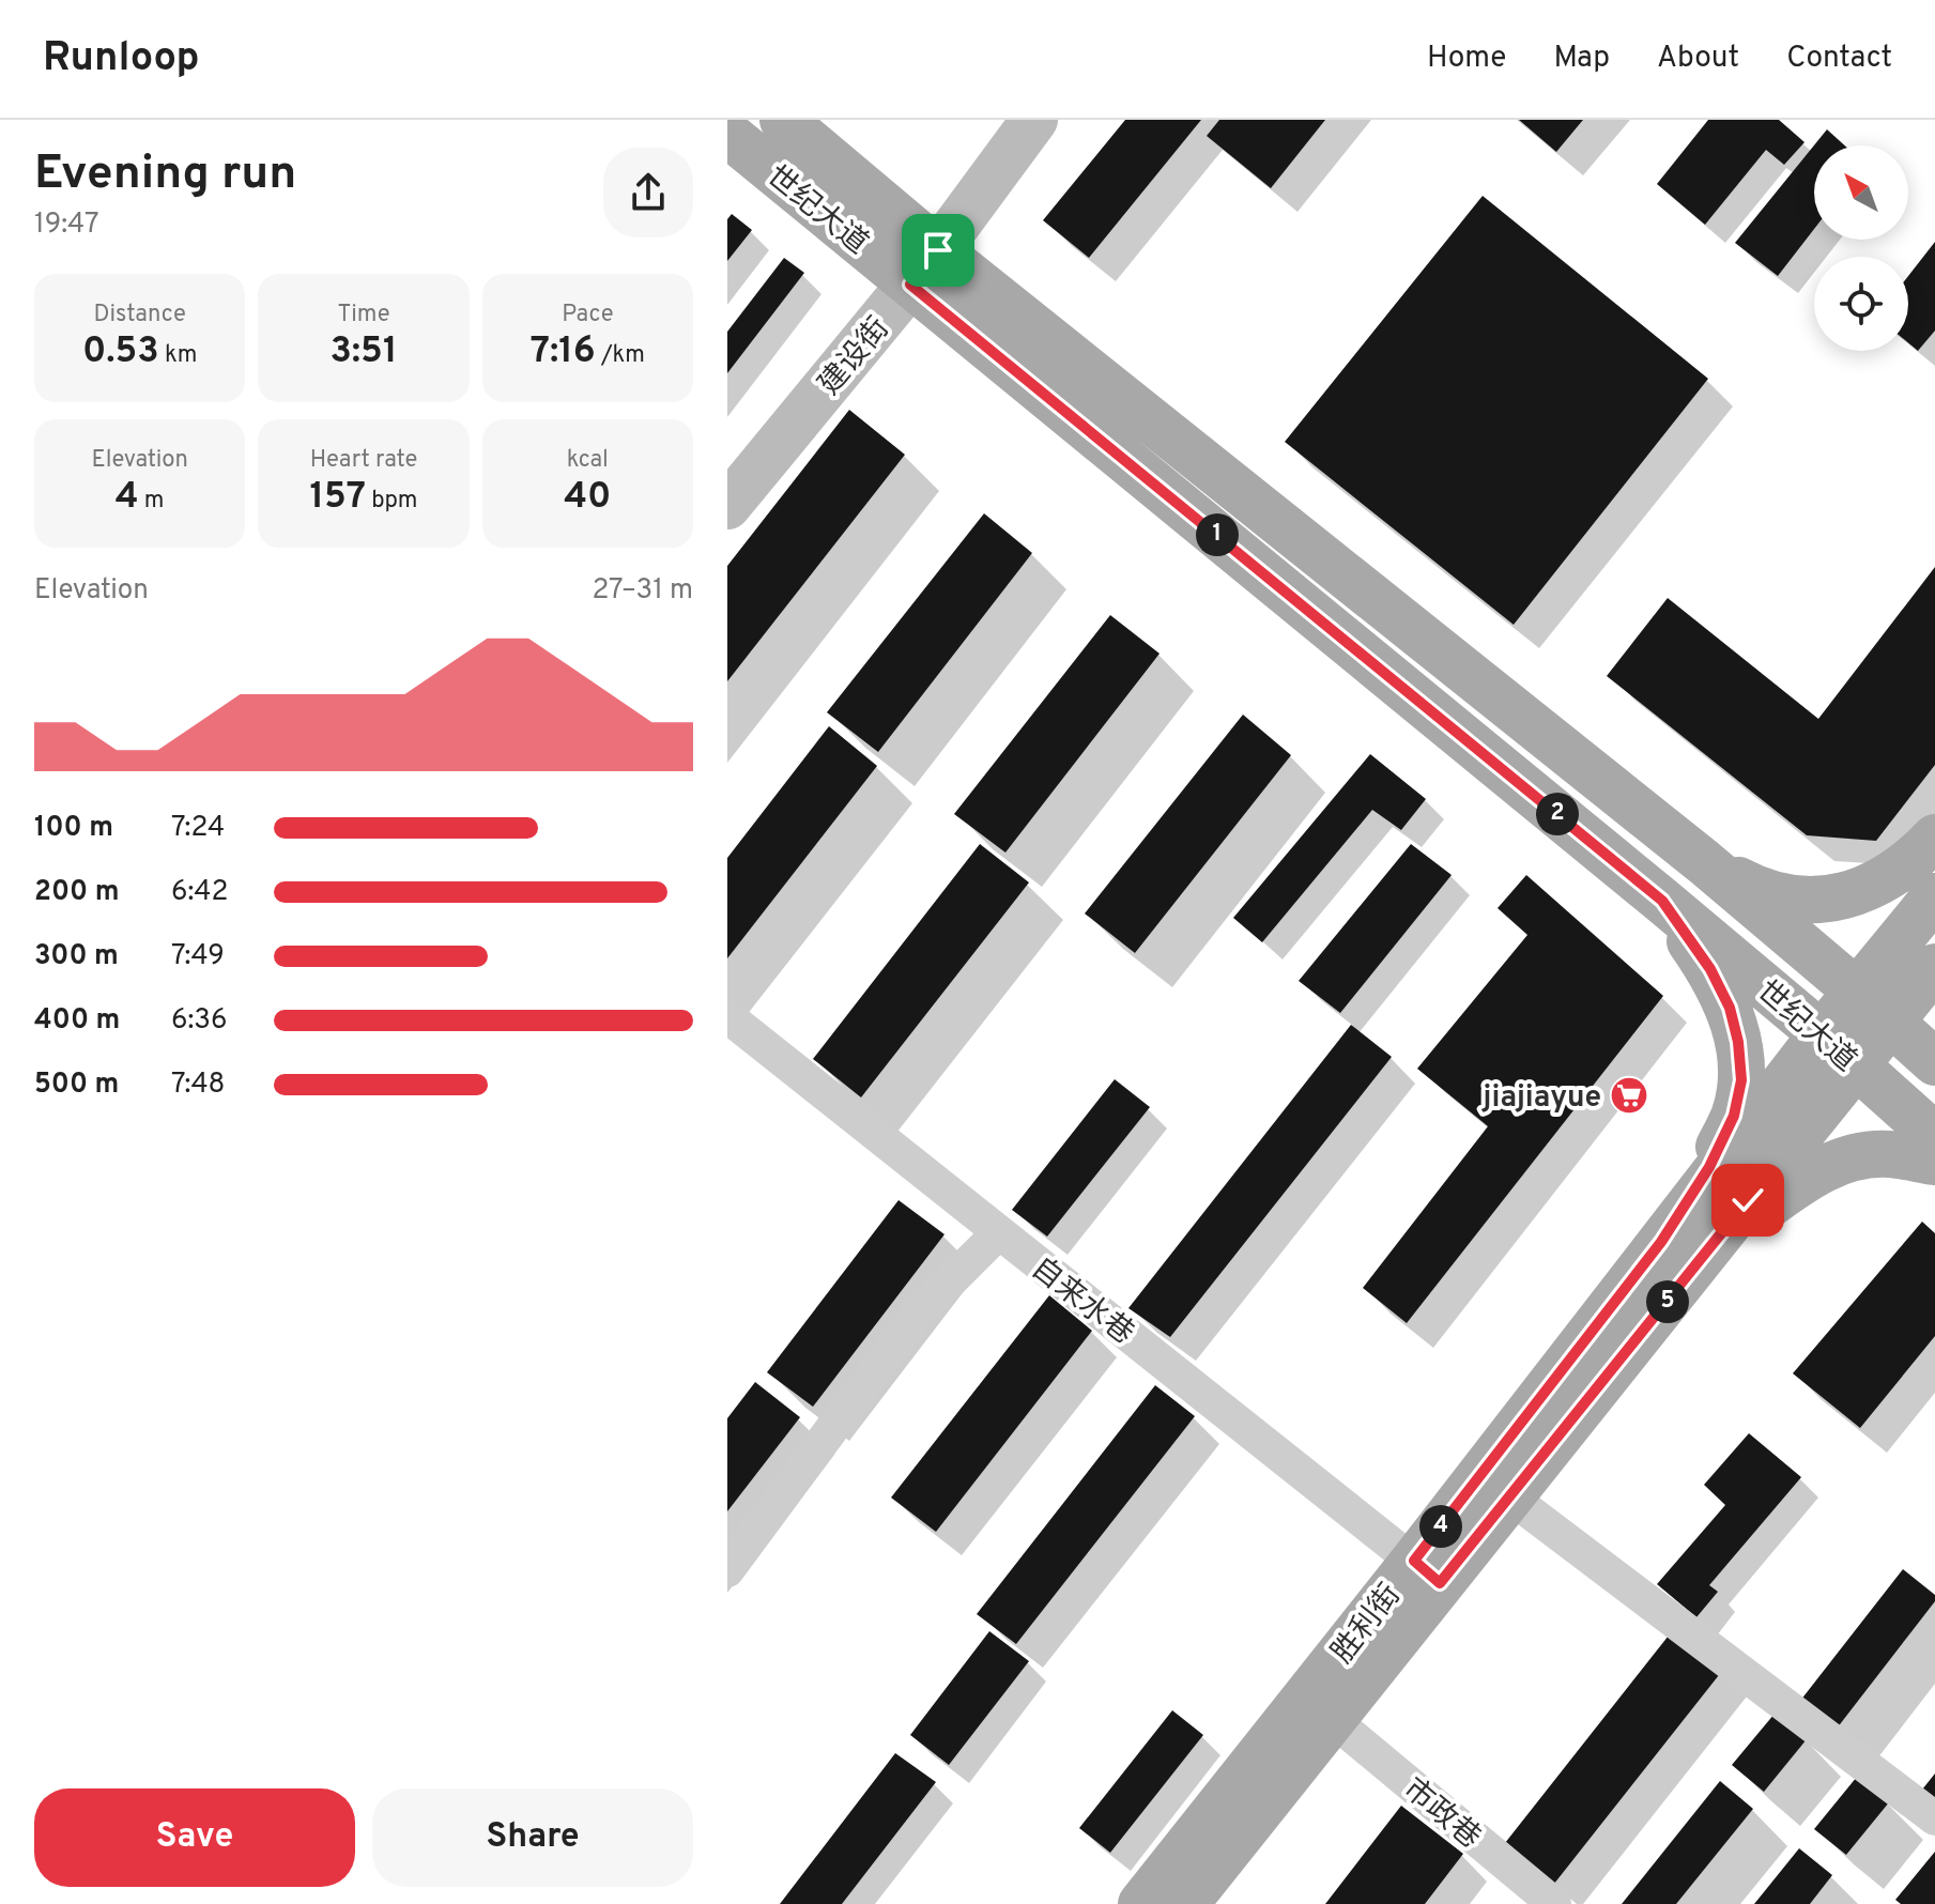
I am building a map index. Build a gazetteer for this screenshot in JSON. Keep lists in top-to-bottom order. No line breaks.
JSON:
{"streets":{"main road":["世纪大道","胜利街"],"street":["建设街","自来水巷","市政巷"]},"crossings":[["世纪大道","建设街"],["世纪大道","胜利街"],["自来水巷","胜利街"],["胜利街","市政巷"]],"places":{"supermarket":["jiajiayue"]},"north":"top left","page":{"header":"Runloop","nav":["Home","Map","About","Contact"],"heading":["Evening run","19:47"],"stats":[["Distance","0.53 km"],["Time","3:51"],["Pace","7:16 /km"],["Elevation","4 m"],["Heart rate","157 bpm"],["kcal","40"]],"pins":["1","2","5","4"],"chart":["Elevation","27–31 m"],"list":[{"name":"100 m","note":"7:24"},{"name":"200 m","note":"6:42"},{"name":"300 m","note":"7:49"},{"name":"400 m","note":"6:36"},{"name":"500 m","note":"7:48"}],"buttons":["Save","Share"]}}
